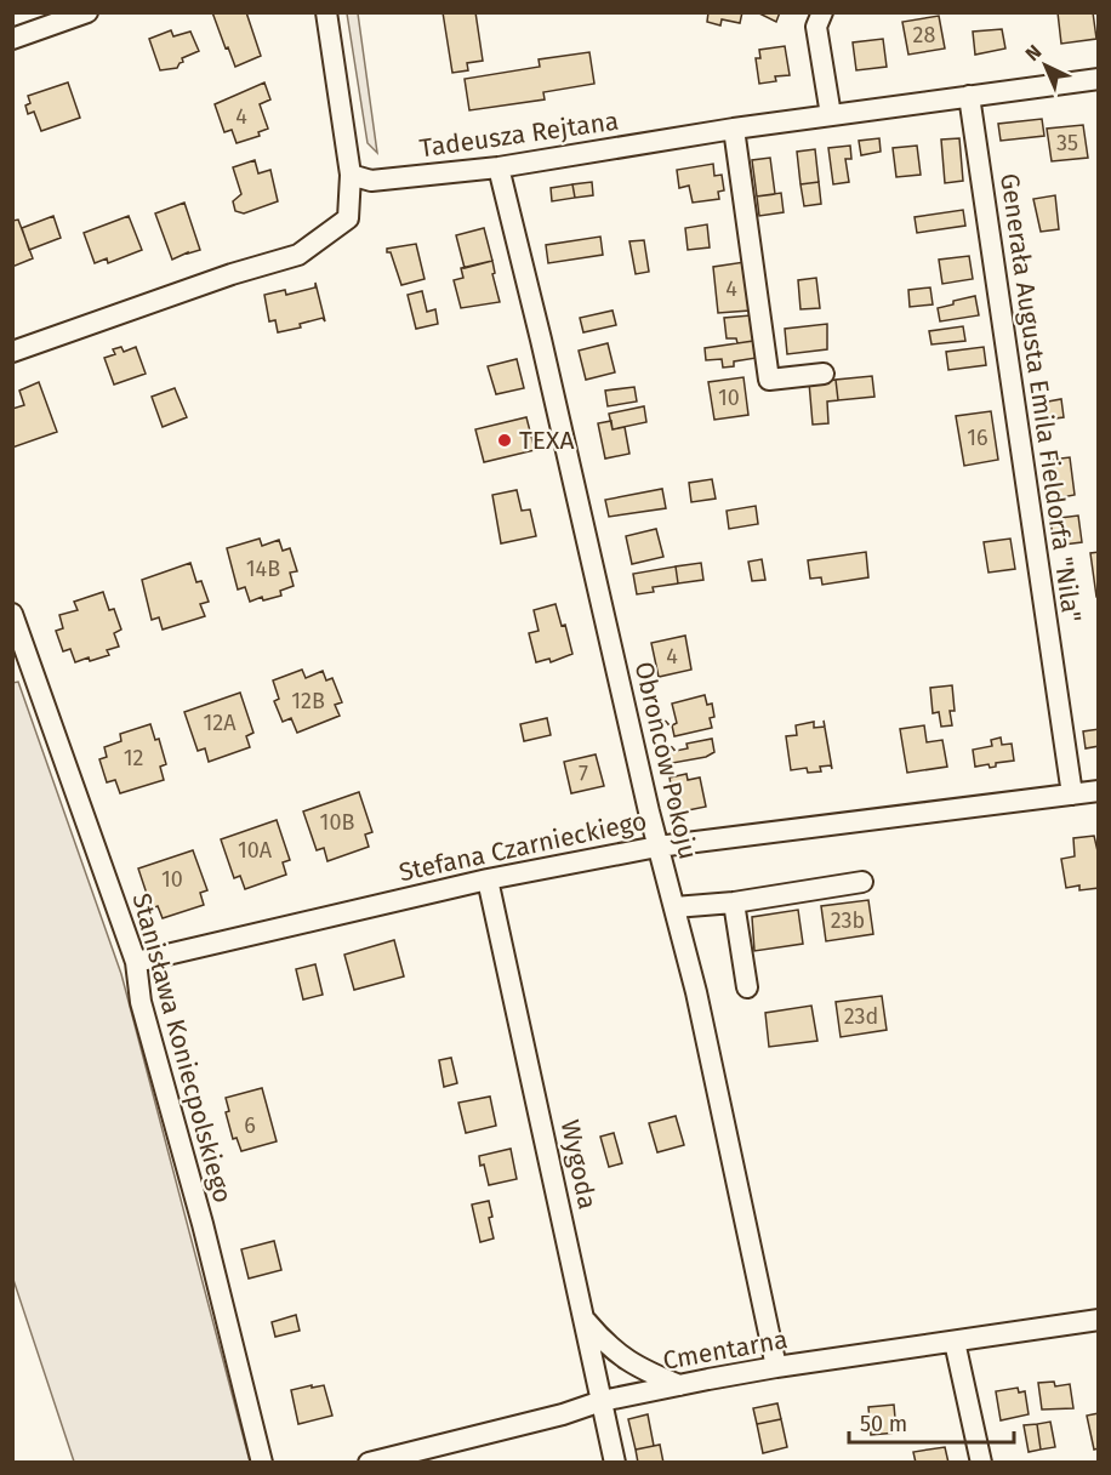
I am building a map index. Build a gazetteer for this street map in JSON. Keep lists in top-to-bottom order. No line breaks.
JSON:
{"streets":{"street":["Tadeusza Rejtana","Generała Augusta Emila Fieldorfa \"Nila\"","Obrońców Pokoju","Stefana Czarnieckiego","Stanisława Koniecpolskiego","Wygoda","Cmentarna"]},"crossings":[["Tadeusza Rejtana","Generała Augusta Emila Fieldorfa \"Nila\""],["Tadeusza Rejtana","Obrońców Pokoju"],["Generała Augusta Emila Fieldorfa \"Nila\"","Stefana Czarnieckiego"],["Obrońców Pokoju","Stefana Czarnieckiego"],["Obrońców Pokoju","Cmentarna"],["Stefana Czarnieckiego","Stanisława Koniecpolskiego"],["Stefana Czarnieckiego","Wygoda"],["Wygoda","Cmentarna"]],"places":["TEXA"],"house_numbers":["28","4","35","4","10","16","14B","4","12B","12A","12","7","10B","10A","10","23b","23d","6"],"scale_bar":"50 m","north":"top left"}
